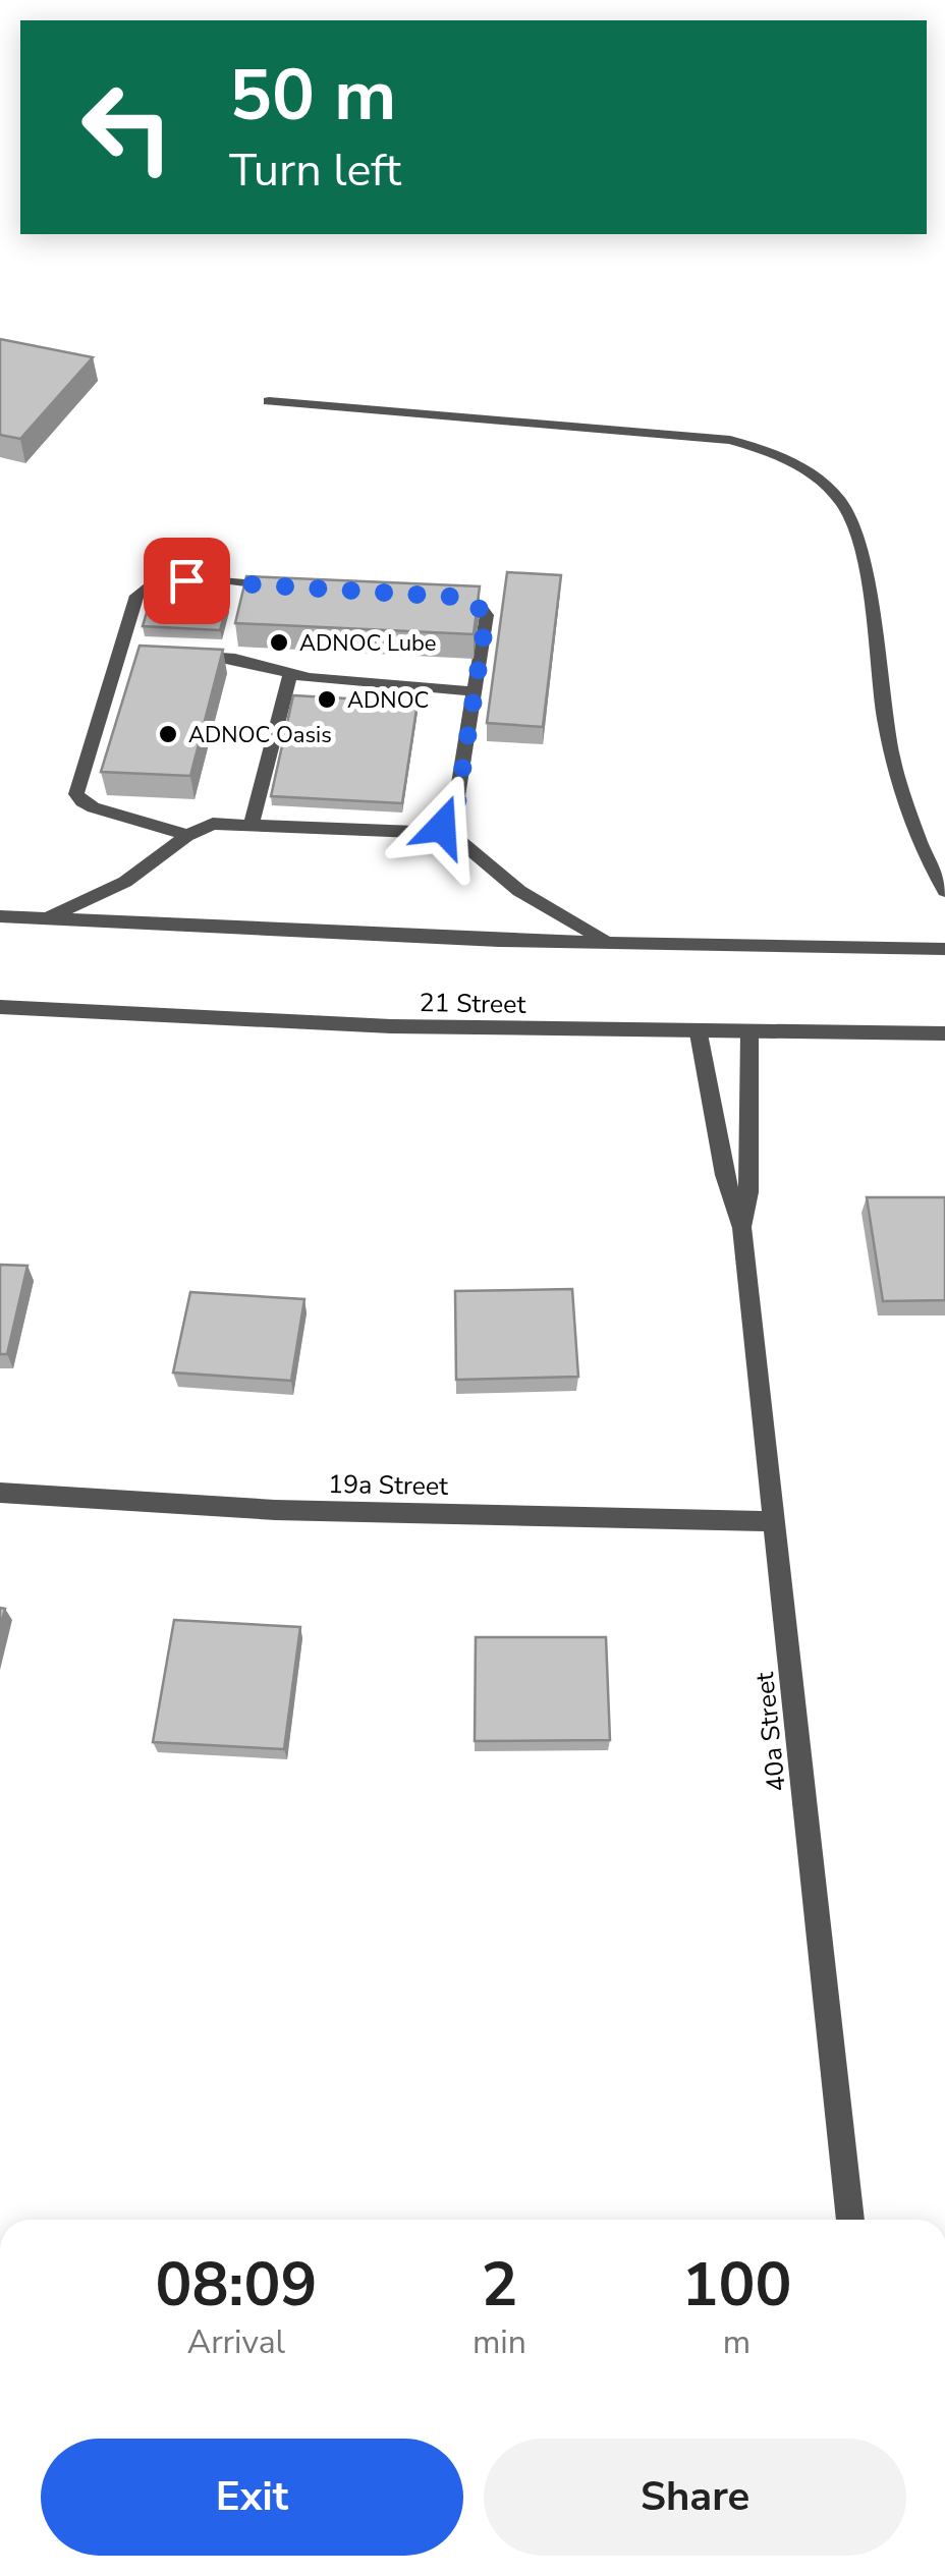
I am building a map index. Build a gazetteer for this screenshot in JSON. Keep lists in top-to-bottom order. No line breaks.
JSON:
{"streets":{"street":["21 Street","19a Street","40a Street"]},"crossings":[["21 Street","40a Street"],["19a Street","40a Street"]],"places":["ADNOC Lube","ADNOC","ADNOC Oasis"],"page":{"turn":["50 m","Turn left"],"eta":["08:09","Arrival","2","min","100","m"],"buttons":["Exit","Share"]}}
